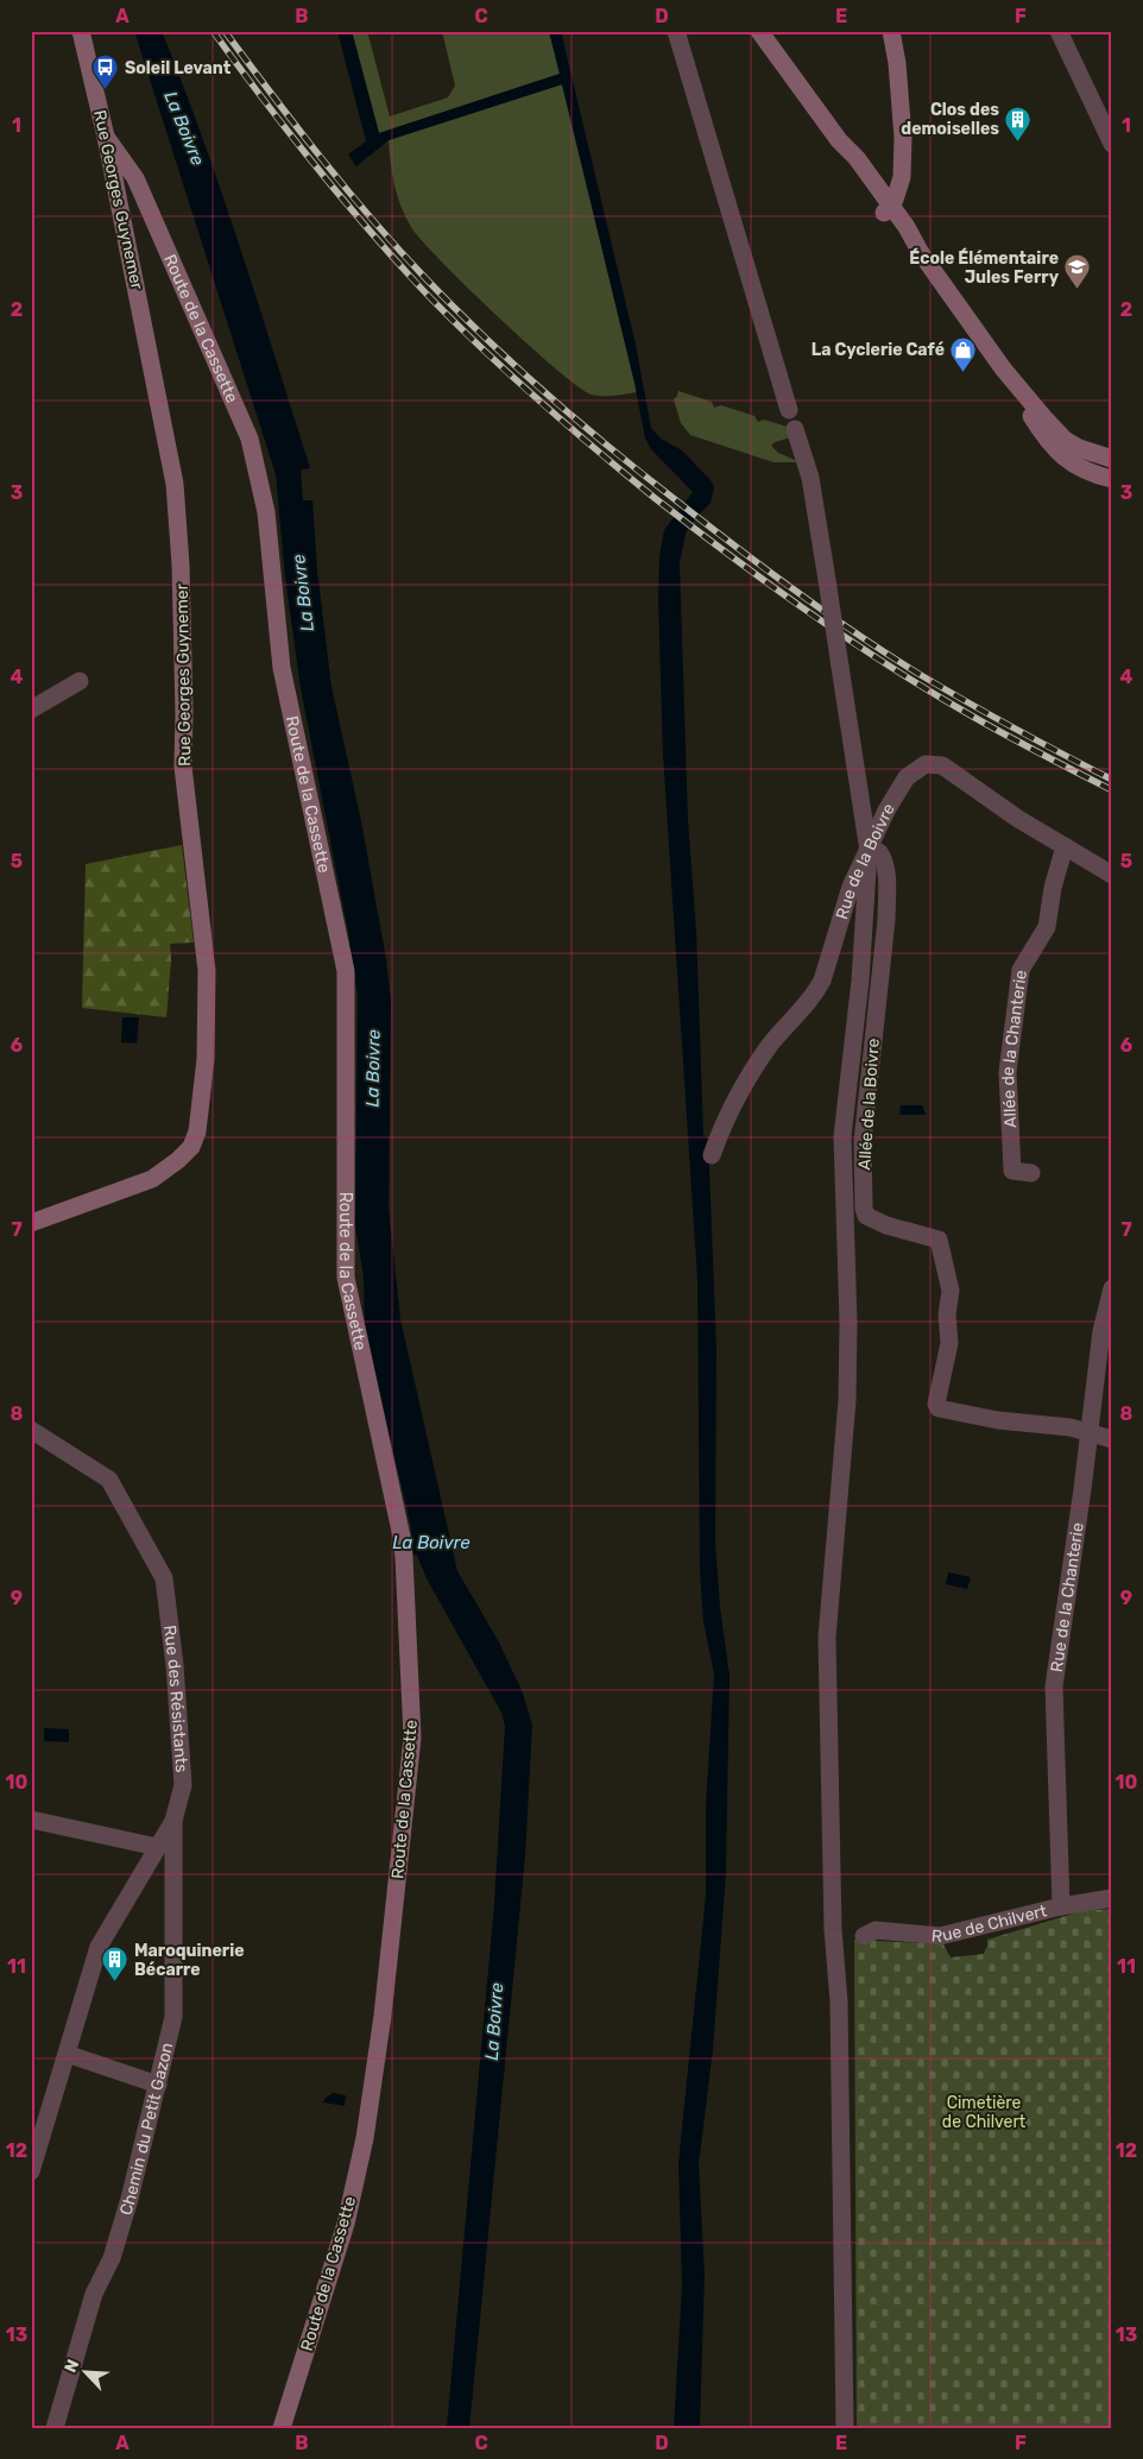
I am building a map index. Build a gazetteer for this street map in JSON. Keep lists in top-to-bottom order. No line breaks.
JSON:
{"streets":{"street":["Rue Georges Guynemer","Route de la Cassette","Rue de la Boivre","Allée de la Chanterie","Allée de la Boivre","Rue de la Chanterie","Rue des Résistants","Rue de Chilvert","Chemin du Petit Gazon"]},"crossings":[["Rue Georges Guynemer","Route de la Cassette"],["Rue de la Boivre","Allée de la Chanterie"],["Rue de la Boivre","Allée de la Boivre"],["Allée de la Boivre","Rue de la Chanterie"],["Rue de la Chanterie","Rue de Chilvert"],["Rue des Résistants","Chemin du Petit Gazon"]],"water":["La Boivre"],"parks":["Cimetière de Chilvert"],"places":{"bus stop":["Soleil Levant"],"building":["Clos des demoiselles","Maroquinerie Bécarre"],"school or university":["École Élémentaire Jules Ferry"],"shop":["La Cyclerie Café"]},"north":"top left","grid":{"columns":["A","B","C","D","E","F"],"rows":["1","2","3","4","5","6","7","8","9","10","11","12","13"]}}
